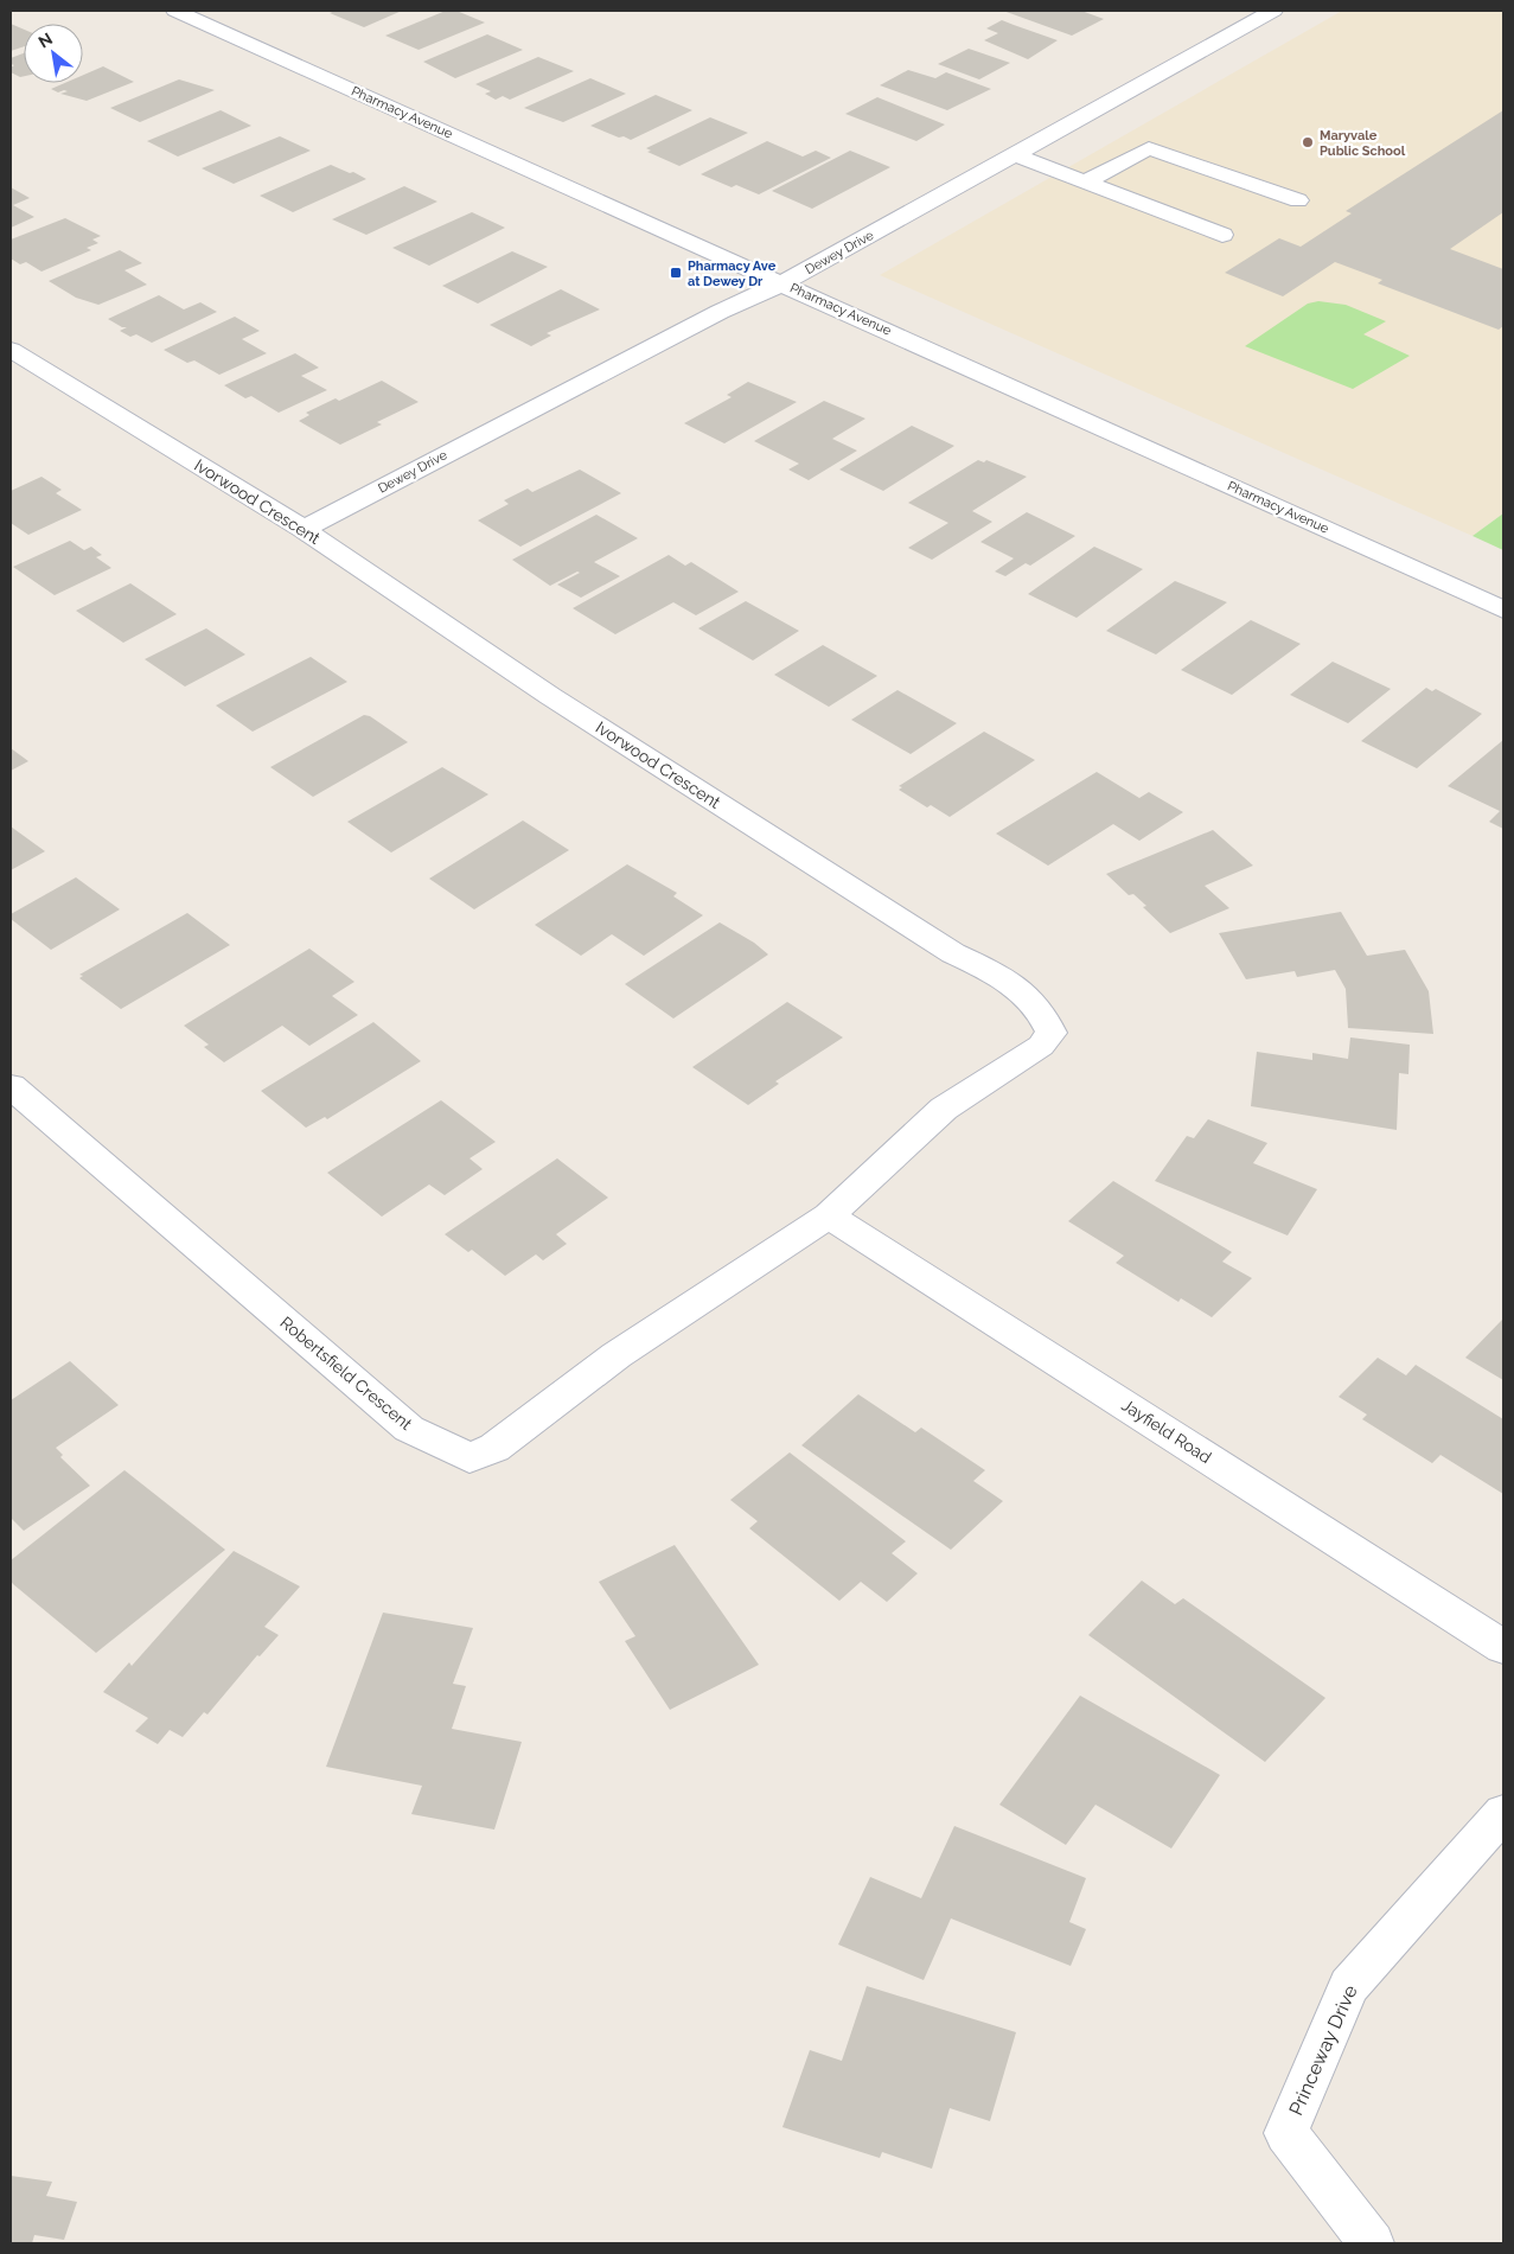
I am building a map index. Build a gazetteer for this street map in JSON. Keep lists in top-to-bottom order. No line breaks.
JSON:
{"streets":{"street":["Pharmacy Avenue","Dewey Drive","Ivorwood Crescent","Robertsfield Crescent","Jayfield Road","Princeway Drive"]},"crossings":[["Pharmacy Avenue","Dewey Drive"],["Dewey Drive","Ivorwood Crescent"],["Ivorwood Crescent","Robertsfield Crescent"],["Ivorwood Crescent","Jayfield Road"],["Robertsfield Crescent","Jayfield Road"]],"places":{"other":["Maryvale Public School"],"transit":["Pharmacy Ave at Dewey Dr"]},"north":"top left"}
